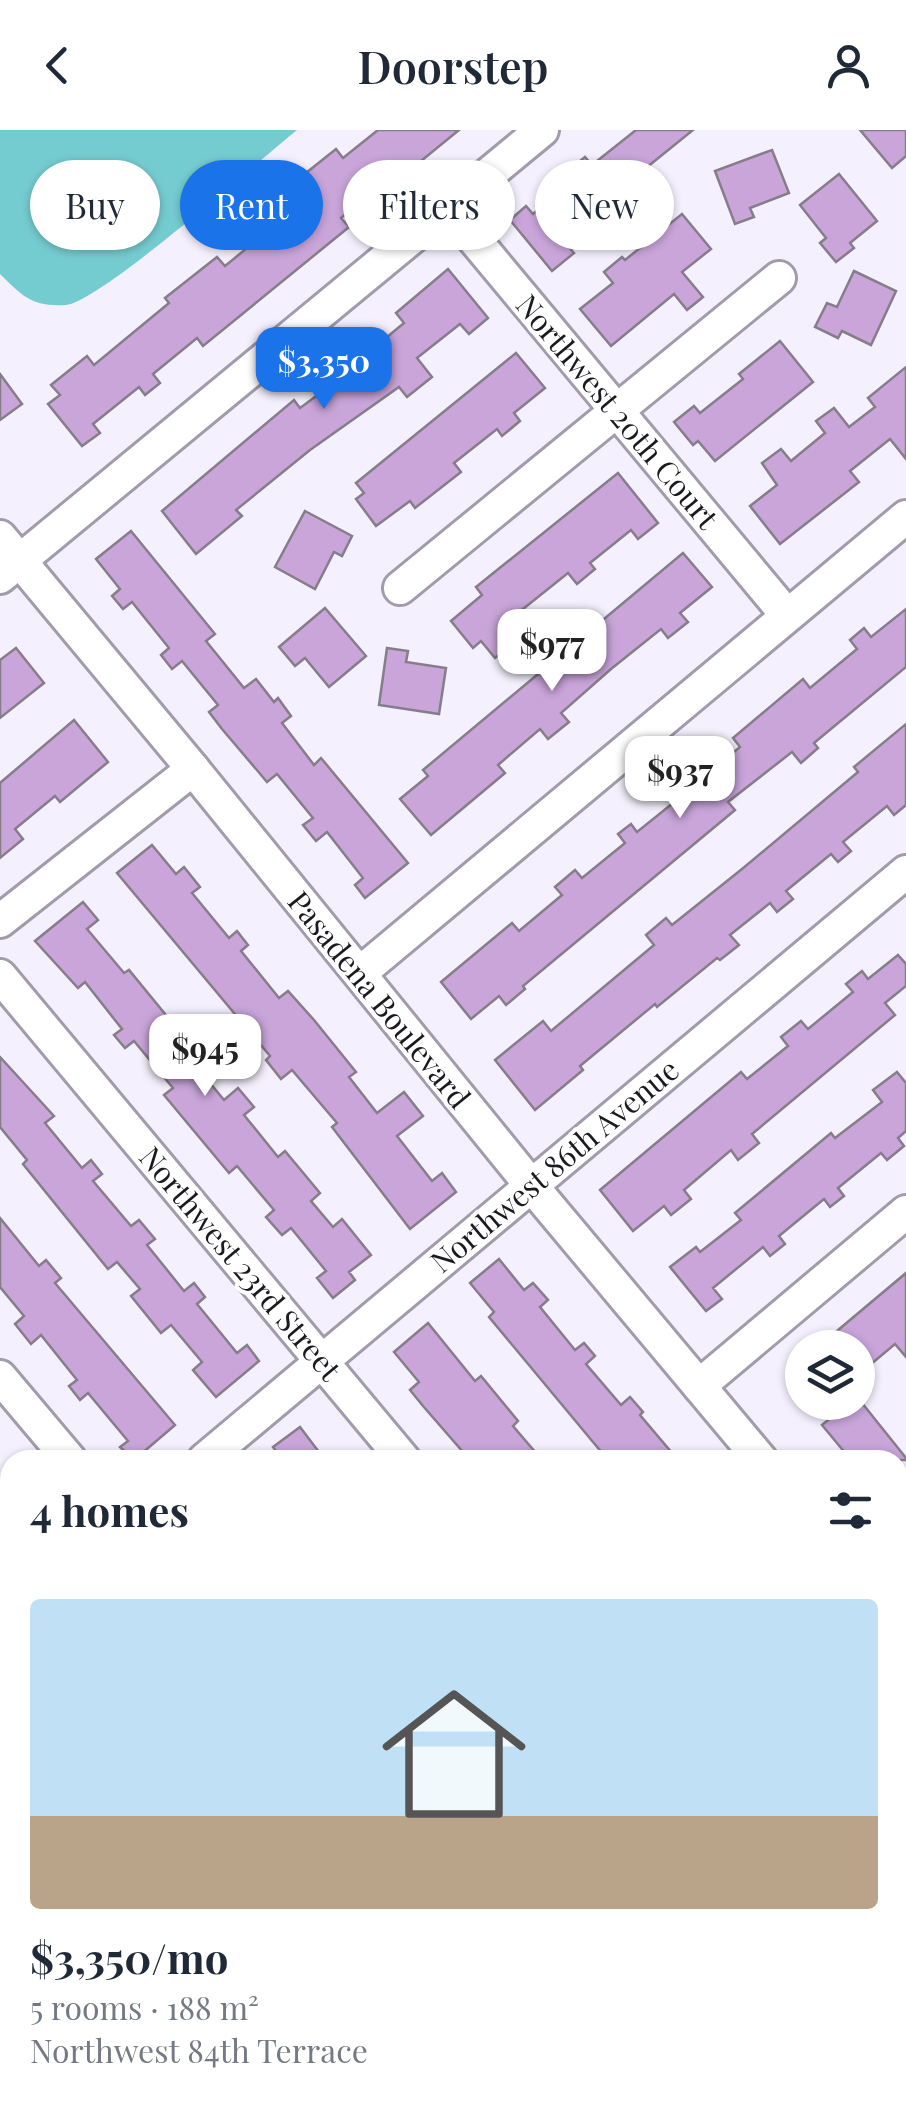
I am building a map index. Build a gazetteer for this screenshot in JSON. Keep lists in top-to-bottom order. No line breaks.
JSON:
{"streets":{"street":["Northwest 20th Court","Pasadena Boulevard","Northwest 86th Avenue","Northwest 23rd Street"]},"crossings":[["Pasadena Boulevard","Northwest 86th Avenue"],["Northwest 86th Avenue","Northwest 23rd Street"]],"page":{"header":"Doorstep","chip":["Buy","Rent","Filters","New"],"price":["$3,350","$977","$937","$945"],"heading":"4 homes","list":[{"name":"$3,350/mo","note":"5 rooms · 188 m² · Northwest 84th Terrace"}]}}
